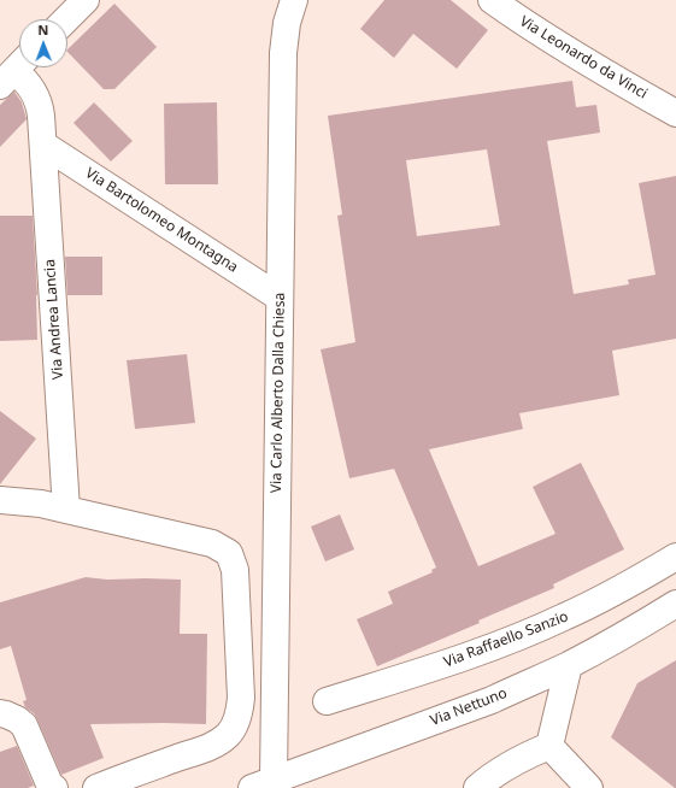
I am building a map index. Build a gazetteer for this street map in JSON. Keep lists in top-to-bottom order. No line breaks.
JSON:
{"streets":{"street":["Via Leonardo da Vinci","Via Bartolomeo Montagna","Via Andrea Lancia","Via Carlo Alberto Dalla Chiesa","Via Raffaello Sanzio","Via Nettuno"]},"crossings":[["Via Bartolomeo Montagna","Via Andrea Lancia"],["Via Bartolomeo Montagna","Via Carlo Alberto Dalla Chiesa"],["Via Carlo Alberto Dalla Chiesa","Via Nettuno"]],"north":"top"}
